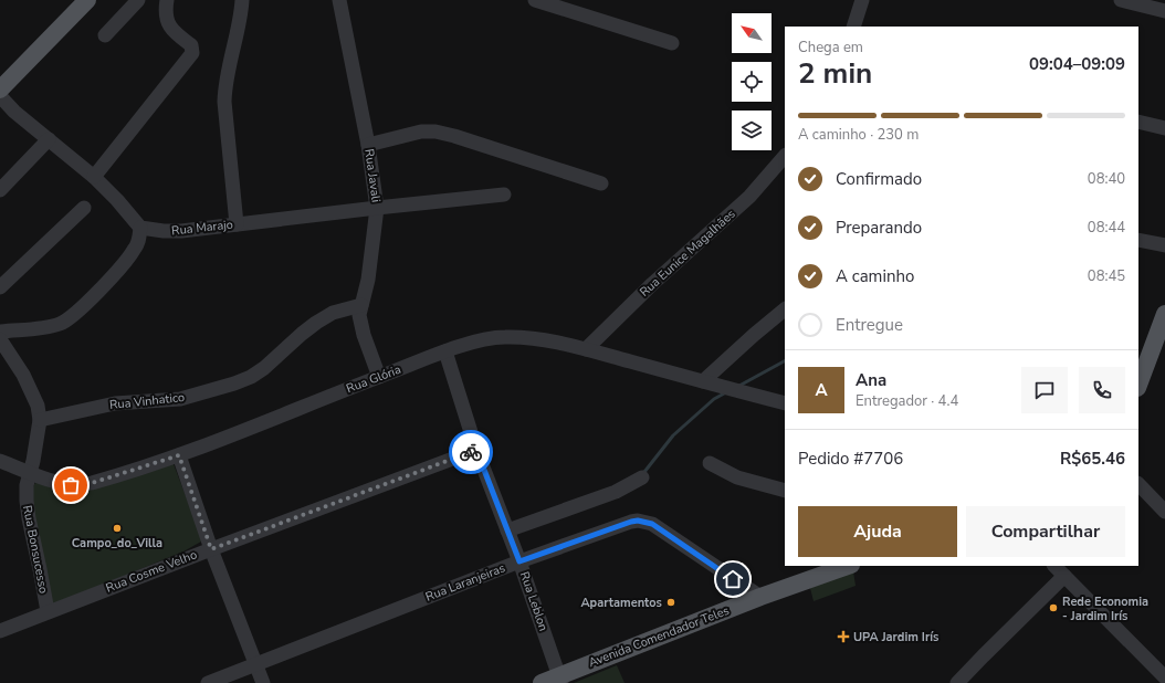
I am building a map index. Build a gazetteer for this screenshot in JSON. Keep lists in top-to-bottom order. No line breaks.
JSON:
{"streets":{"main road":["Avenida Comendador Teles"],"street":["Rua Javali","Rua Marajo","Rua Eunice Magalhães","Rua Glória","Rua Vinhatico","Rua Bonsucesso","Rua Cosme Velho","Rua Laranjeiras","Rua Leblon"]},"crossings":[["Rua Javali","Rua Marajo"],["Rua Javali","Rua Glória"],["Rua Javali","Rua Vinhatico"],["Rua Eunice Magalhães","Rua Glória"],["Rua Glória","Rua Bonsucesso"],["Rua Glória","Rua Leblon"],["Rua Vinhatico","Rua Bonsucesso"],["Rua Bonsucesso","Rua Cosme Velho"],["Rua Cosme Velho","Rua Leblon"],["Rua Laranjeiras","Rua Leblon"],["Rua Laranjeiras","Avenida Comendador Teles"],["Rua Leblon","Avenida Comendador Teles"]],"places":{"other":["Campo_do_Villa","Apartamentos","Rede Economia - Jardim Irís"],"health":["UPA Jardim Irís"]},"north":"top left","page":{"heading":["2 min","Chega em","09:04–09:09"],"panel":["Ana","Entregador · 4.4","Pedido #7706","R$65.46"],"bar":"A caminho · 230 m","list":[["Confirmado","08:40"],["Preparando","08:44"],["A caminho","08:45"],"Entregue"],"round":"A","buttons":["Ajuda","Compartilhar"]}}
